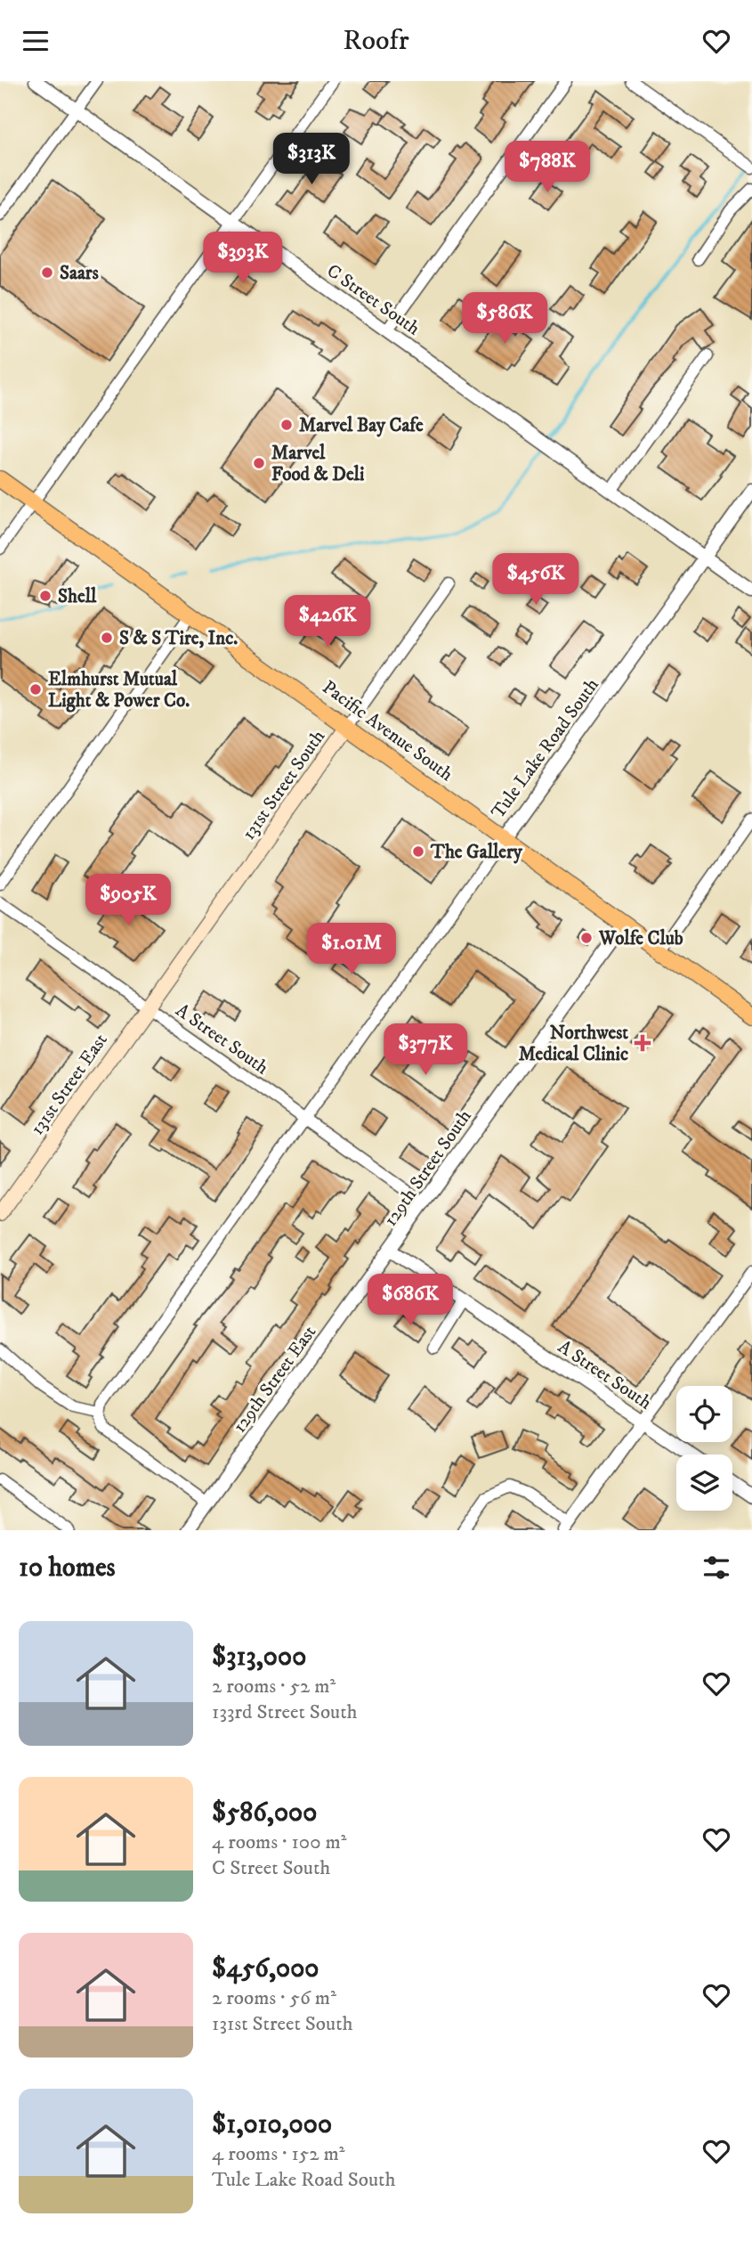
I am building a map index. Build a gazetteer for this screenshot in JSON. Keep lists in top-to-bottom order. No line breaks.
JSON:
{"streets":{"main road":["Pacific Avenue South","131st Street South","131st Street East"],"street":["C Street South","Tule Lake Road South","A Street South","129th Street South","129th Street East"]},"crossings":[["C Street South","Tule Lake Road South"],["Pacific Avenue South","Tule Lake Road South"],["Pacific Avenue South","131st Street South"],["Pacific Avenue South","129th Street South"],["Tule Lake Road South","A Street South"],["131st Street South","A Street South"],["131st Street South","131st Street East"],["A Street South","131st Street East"],["A Street South","129th Street South"],["A Street South","129th Street East"],["129th Street South","129th Street East"]],"places":{"other":["Saars","Marvel Bay Cafe","Marvel Food & Deli","Shell","S & S Tire, Inc.","Elmhurst Mutual Light & Power Co.","The Gallery","Wolfe Club"],"health":["Northwest Medical Clinic"]},"page":{"header":"Roofr","price":["$313K","$788K","$393K","$586K","$456K","$426K","$905K","$1.01M","$377K","$686K"],"heading":"10 homes","list":[{"name":"$313,000","note":"2 rooms · 52 m² · 133rd Street South"},{"name":"$586,000","note":"4 rooms · 100 m² · C Street South"},{"name":"$456,000","note":"2 rooms · 56 m² · 131st Street South"},{"name":"$1,010,000","note":"4 rooms · 152 m² · Tule Lake Road South"}]}}
